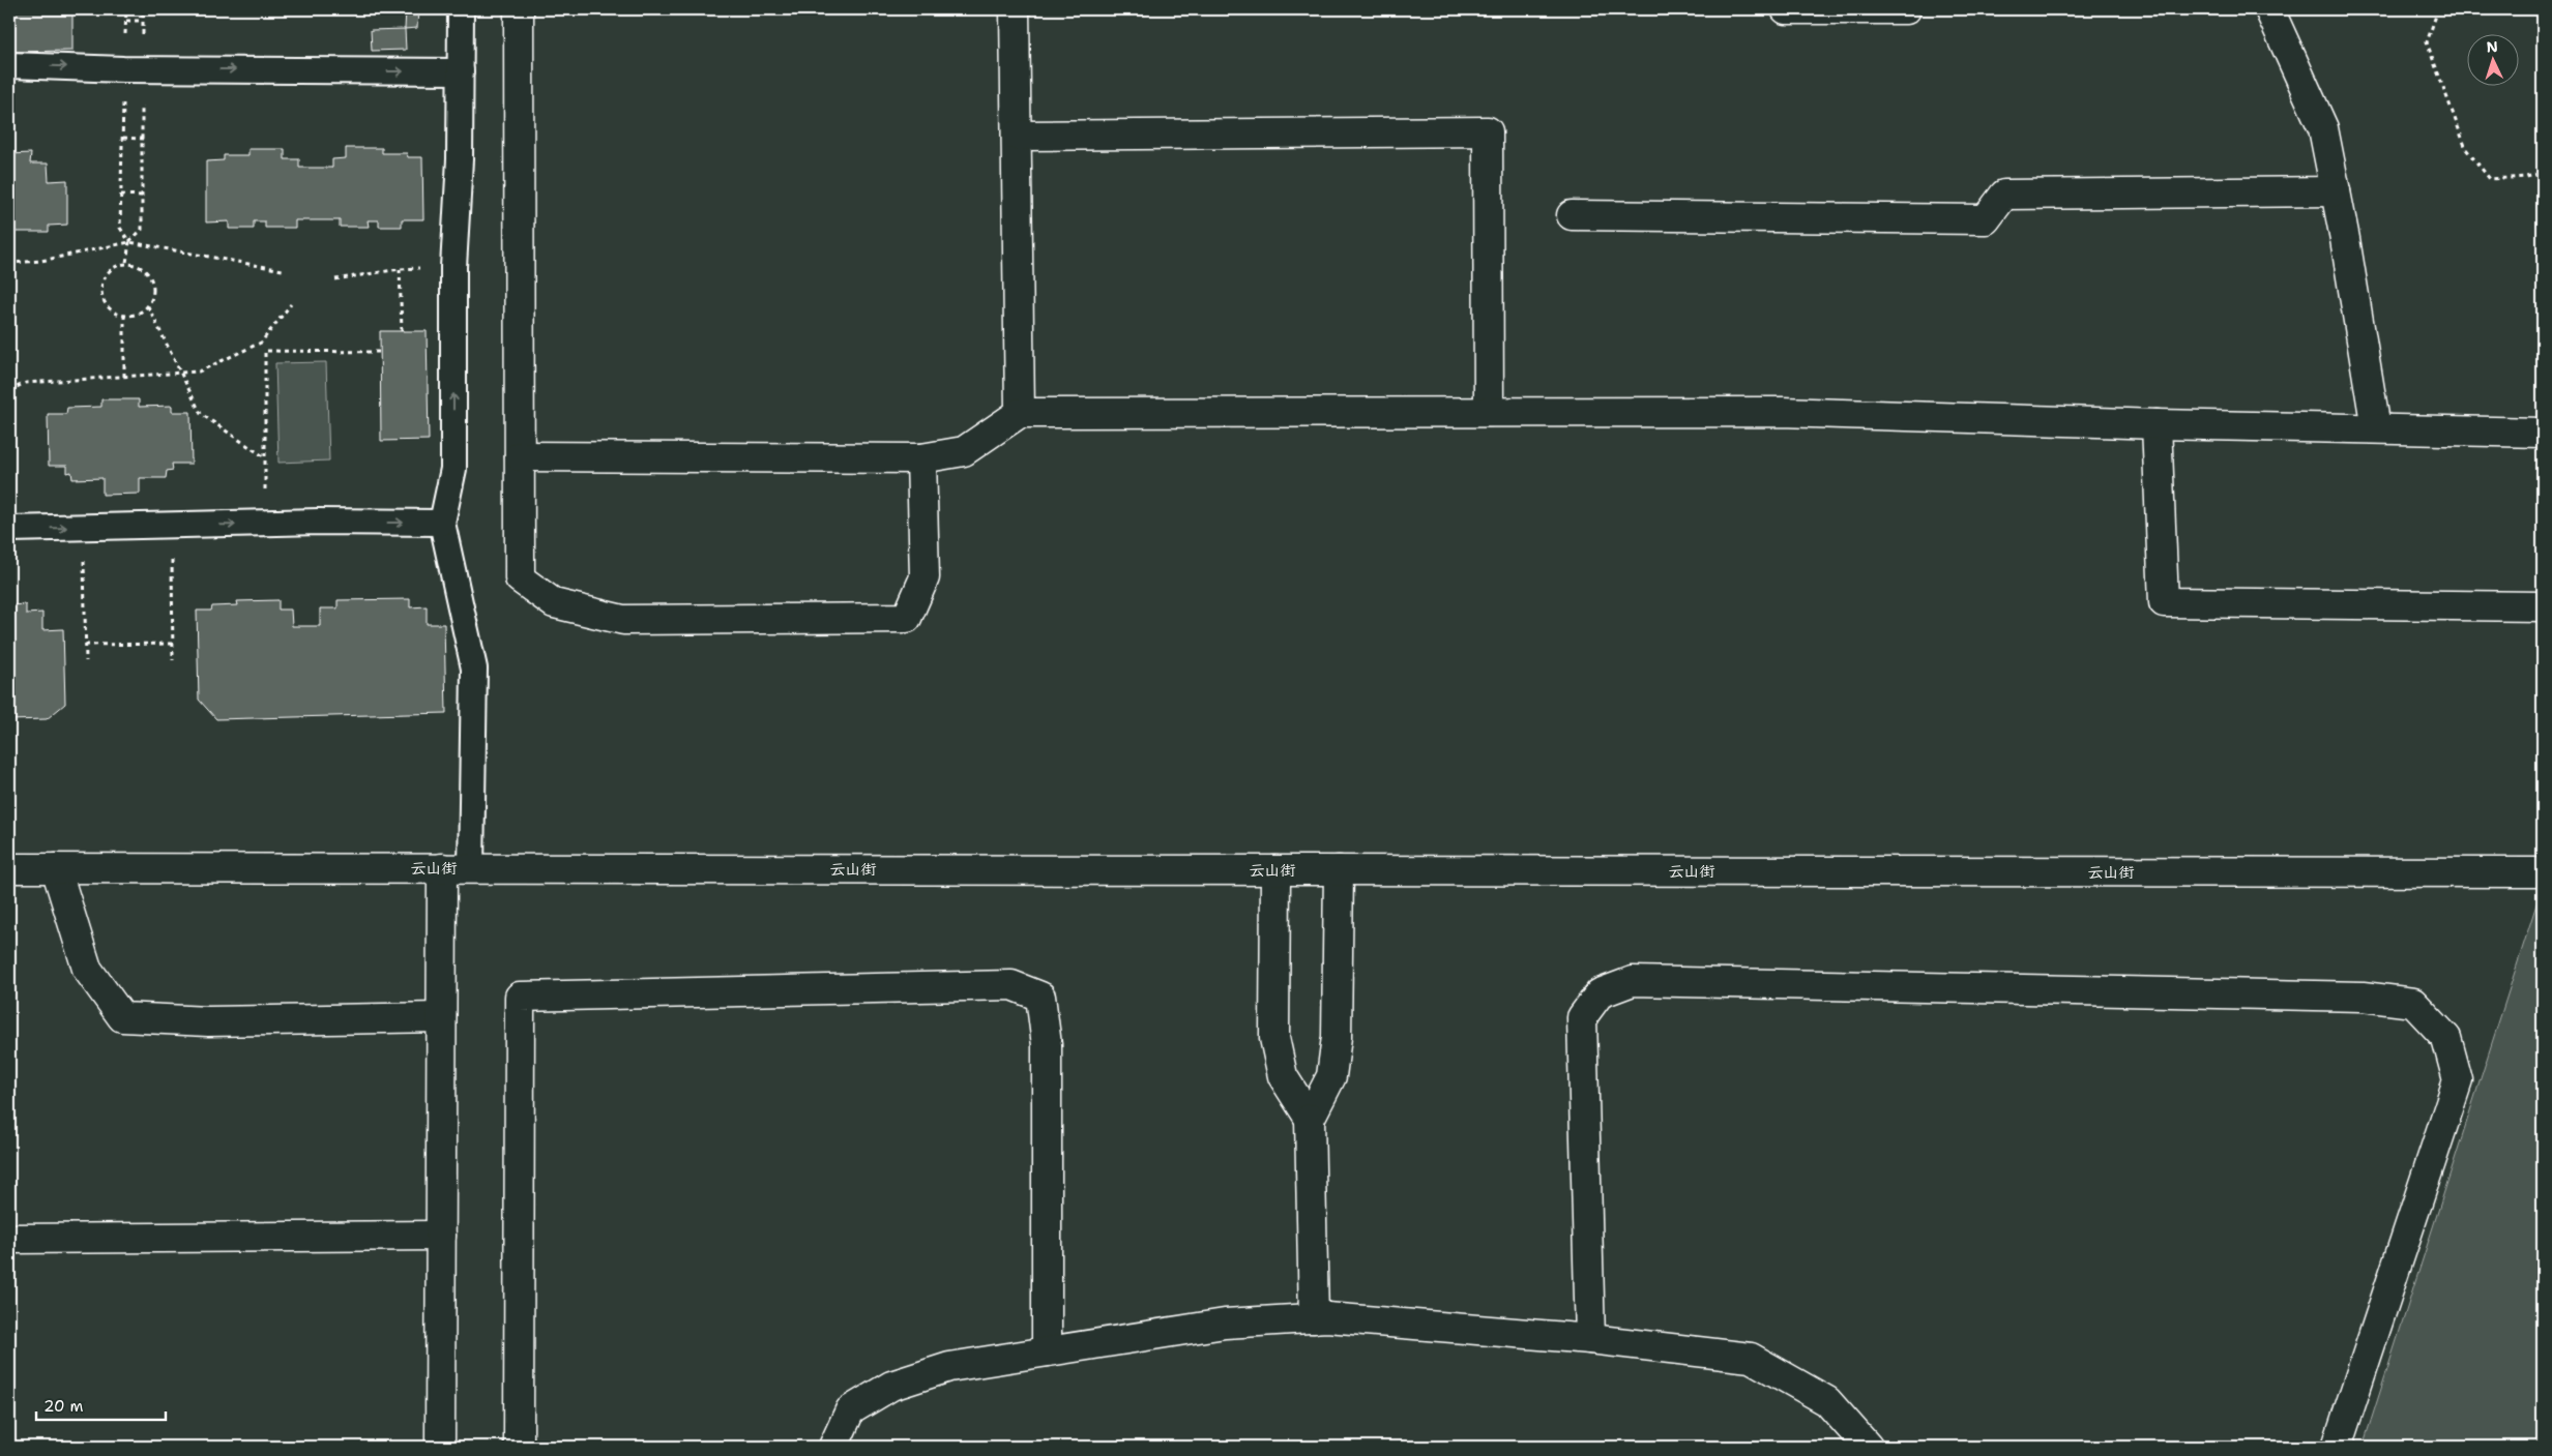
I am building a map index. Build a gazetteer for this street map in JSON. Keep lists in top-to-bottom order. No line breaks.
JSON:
{"streets":{"street":["云山街"]},"scale_bar":"20 m","north":"top"}
